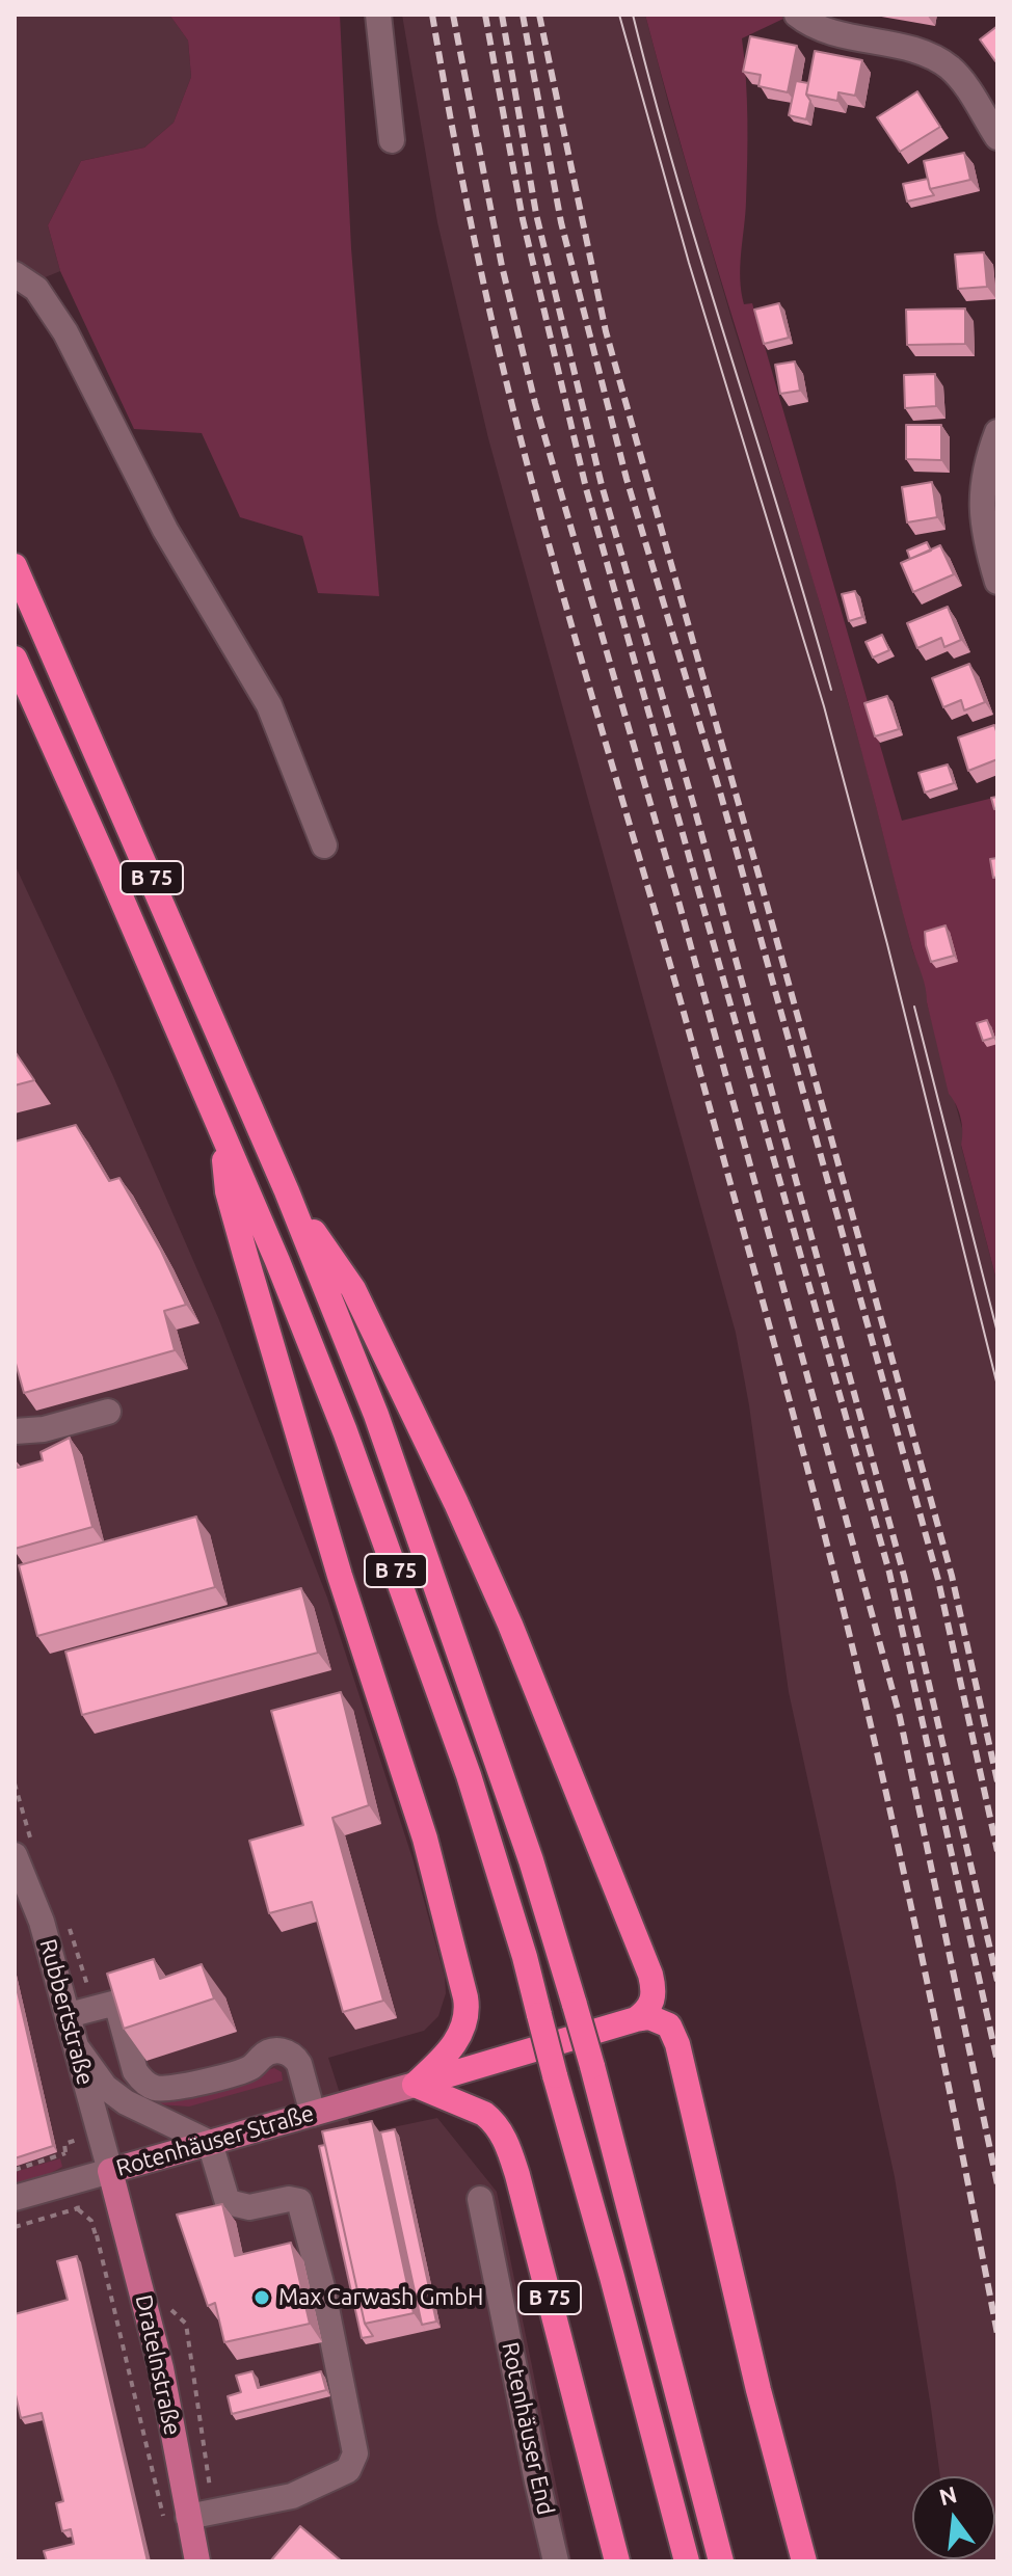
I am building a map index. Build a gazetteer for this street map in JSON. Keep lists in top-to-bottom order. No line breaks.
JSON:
{"streets":{"highway":["B 75"],"main road":["Rotenhäuser Straße","Dratelnstraße"],"street":["Rubbertstraße","Rotenhäuser End"]},"crossings":[["B 75","Rotenhäuser Straße"],["Rubbertstraße","Rotenhäuser Straße"],["Rubbertstraße","Dratelnstraße"],["Rotenhäuser Straße","Dratelnstraße"]],"places":["Max Carwash GmbH"],"north":"top"}
